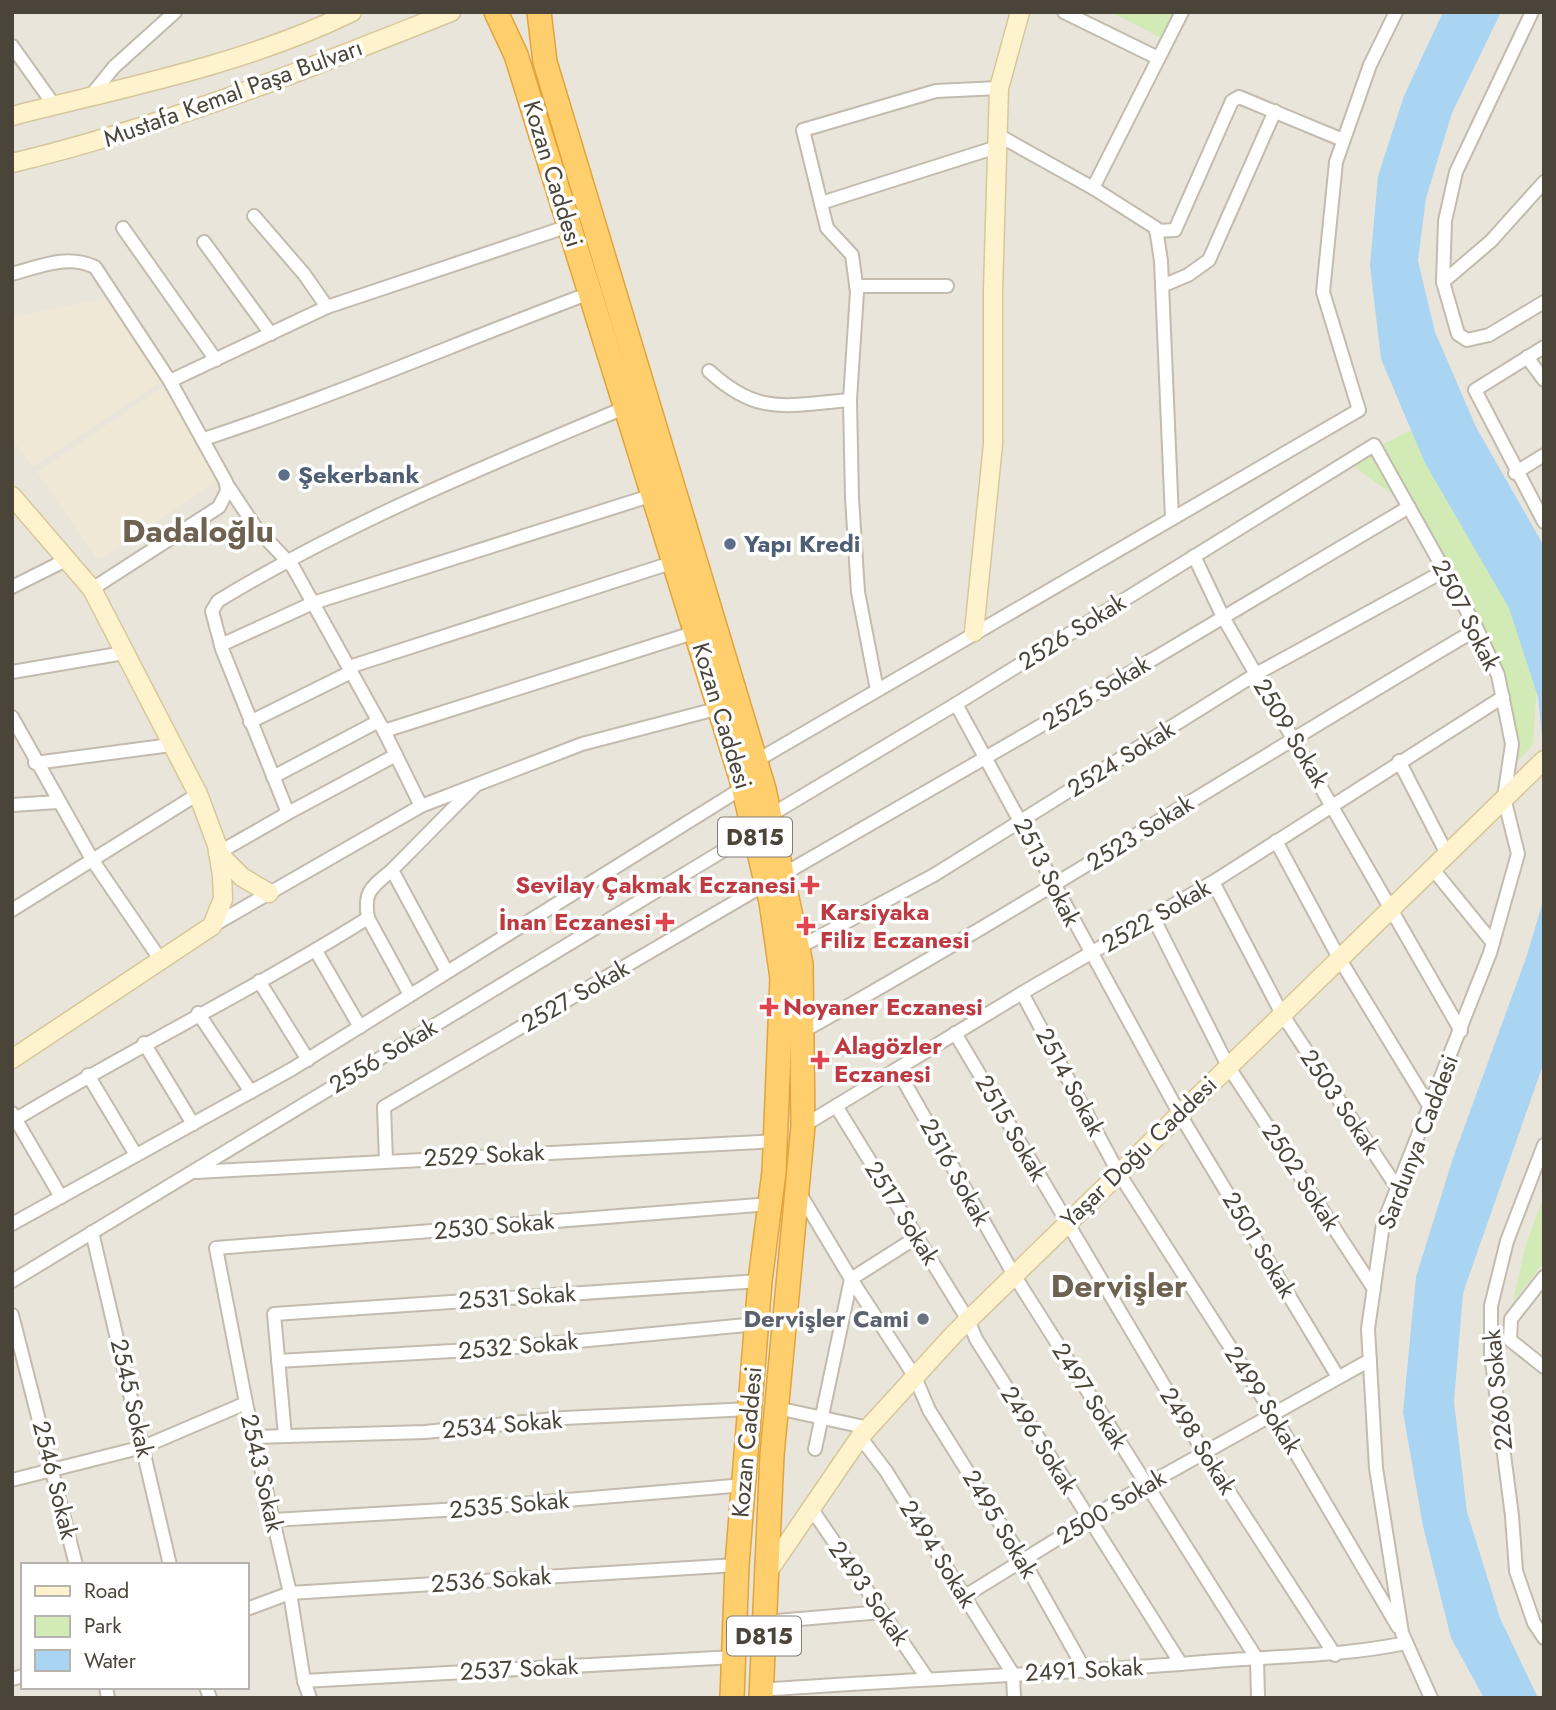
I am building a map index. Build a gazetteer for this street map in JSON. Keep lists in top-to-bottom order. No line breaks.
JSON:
{"streets":{"highway":["Kozan Caddesi","D815"],"main road":["Mustafa Kemal Paşa Bulvarı","Yaşar Doğu Caddesi"],"street":["2507 Sokak","2526 Sokak","2525 Sokak","2509 Sokak","2524 Sokak","2523 Sokak","2513 Sokak","2522 Sokak","2527 Sokak","2556 Sokak","2514 Sokak","2503 Sokak","2515 Sokak","Sardunya Caddesi","2529 Sokak","2516 Sokak","2502 Sokak","2517 Sokak","2530 Sokak","2501 Sokak","2531 Sokak","2532 Sokak","2260 Sokak","2497 Sokak","2545 Sokak","2499 Sokak","2534 Sokak","2496 Sokak","2498 Sokak","2543 Sokak","2546 Sokak","2535 Sokak","2500 Sokak","2495 Sokak","2494 Sokak","2536 Sokak","2493 Sokak","2537 Sokak","2491 Sokak"]},"crossings":[["Kozan Caddesi","2526 Sokak"],["Kozan Caddesi","2525 Sokak"],["Kozan Caddesi","2524 Sokak"],["Kozan Caddesi","2523 Sokak"],["Kozan Caddesi","2522 Sokak"],["Kozan Caddesi","2527 Sokak"],["Kozan Caddesi","2556 Sokak"],["Kozan Caddesi","Yaşar Doğu Caddesi"],["Kozan Caddesi","2529 Sokak"],["Kozan Caddesi","2530 Sokak"],["Kozan Caddesi","2531 Sokak"],["Kozan Caddesi","2532 Sokak"],["Kozan Caddesi","2534 Sokak"],["Kozan Caddesi","2535 Sokak"],["Kozan Caddesi","2495 Sokak"],["Kozan Caddesi","2536 Sokak"],["Kozan Caddesi","2537 Sokak"],["Kozan Caddesi","2491 Sokak"],["2507 Sokak","2526 Sokak"],["2507 Sokak","2525 Sokak"],["2507 Sokak","2524 Sokak"],["2507 Sokak","2523 Sokak"],["2507 Sokak","2522 Sokak"],["2507 Sokak","Sardunya Caddesi"],["2507 Sokak","Yaşar Doğu Caddesi"],["2526 Sokak","2509 Sokak"],["2526 Sokak","2513 Sokak"],["2526 Sokak","2556 Sokak"],["2525 Sokak","2509 Sokak"],["2525 Sokak","2513 Sokak"],["2525 Sokak","2527 Sokak"],["2509 Sokak","2524 Sokak"],["2509 Sokak","2523 Sokak"],["2509 Sokak","2522 Sokak"],["2509 Sokak","Sardunya Caddesi"],["2509 Sokak","Yaşar Doğu Caddesi"],["2524 Sokak","2513 Sokak"],["2523 Sokak","2513 Sokak"],["2513 Sokak","2522 Sokak"],["2513 Sokak","Yaşar Doğu Caddesi"],["2513 Sokak","2501 Sokak"],["2522 Sokak","2514 Sokak"],["2522 Sokak","2503 Sokak"],["2522 Sokak","2515 Sokak"],["2522 Sokak","2516 Sokak"],["2522 Sokak","2502 Sokak"],["2522 Sokak","2517 Sokak"],["2527 Sokak","2529 Sokak"],["2556 Sokak","2529 Sokak"],["2556 Sokak","2545 Sokak"],["2514 Sokak","Yaşar Doğu Caddesi"],["2514 Sokak","2499 Sokak"],["2503 Sokak","Sardunya Caddesi"],["2503 Sokak","Yaşar Doğu Caddesi"],["2515 Sokak","Yaşar Doğu Caddesi"],["2515 Sokak","2498 Sokak"],["Sardunya Caddesi","Yaşar Doğu Caddesi"],["Sardunya Caddesi","2502 Sokak"],["Sardunya Caddesi","2499 Sokak"],["Sardunya Caddesi","2500 Sokak"],["Sardunya Caddesi","2491 Sokak"],["Yaşar Doğu Caddesi","2516 Sokak"],["Yaşar Doğu Caddesi","2502 Sokak"],["Yaşar Doğu Caddesi","2517 Sokak"],["Yaşar Doğu Caddesi","2501 Sokak"],["Yaşar Doğu Caddesi","2497 Sokak"],["Yaşar Doğu Caddesi","2499 Sokak"],["Yaşar Doğu Caddesi","2496 Sokak"],["Yaşar Doğu Caddesi","2498 Sokak"],["Yaşar Doğu Caddesi","2495 Sokak"],["Yaşar Doğu Caddesi","2494 Sokak"],["Yaşar Doğu Caddesi","2493 Sokak"],["2516 Sokak","2497 Sokak"],["2517 Sokak","2496 Sokak"],["2530 Sokak","2543 Sokak"],["2501 Sokak","2500 Sokak"],["2531 Sokak","2532 Sokak"],["2497 Sokak","2500 Sokak"],["2497 Sokak","2491 Sokak"],["2499 Sokak","2500 Sokak"],["2499 Sokak","2491 Sokak"],["2534 Sokak","2543 Sokak"],["2496 Sokak","2500 Sokak"],["2496 Sokak","2491 Sokak"],["2498 Sokak","2500 Sokak"],["2498 Sokak","2491 Sokak"],["2543 Sokak","2535 Sokak"],["2543 Sokak","2536 Sokak"],["2543 Sokak","2537 Sokak"],["2500 Sokak","2495 Sokak"],["2500 Sokak","2494 Sokak"],["2495 Sokak","2491 Sokak"],["2494 Sokak","2491 Sokak"],["2493 Sokak","2491 Sokak"]],"districts":["Dadaloğlu","Dervişler"],"places":{"other":["Şekerbank","Yapı Kredi","Dervişler Cami"],"health":["Sevilay Çakmak Eczanesi","İnan Eczanesi","Karsiyaka Filiz Eczanesi","Noyaner Eczanesi","Alagözler Eczanesi"]},"legend":["Road","Park","Water"]}
